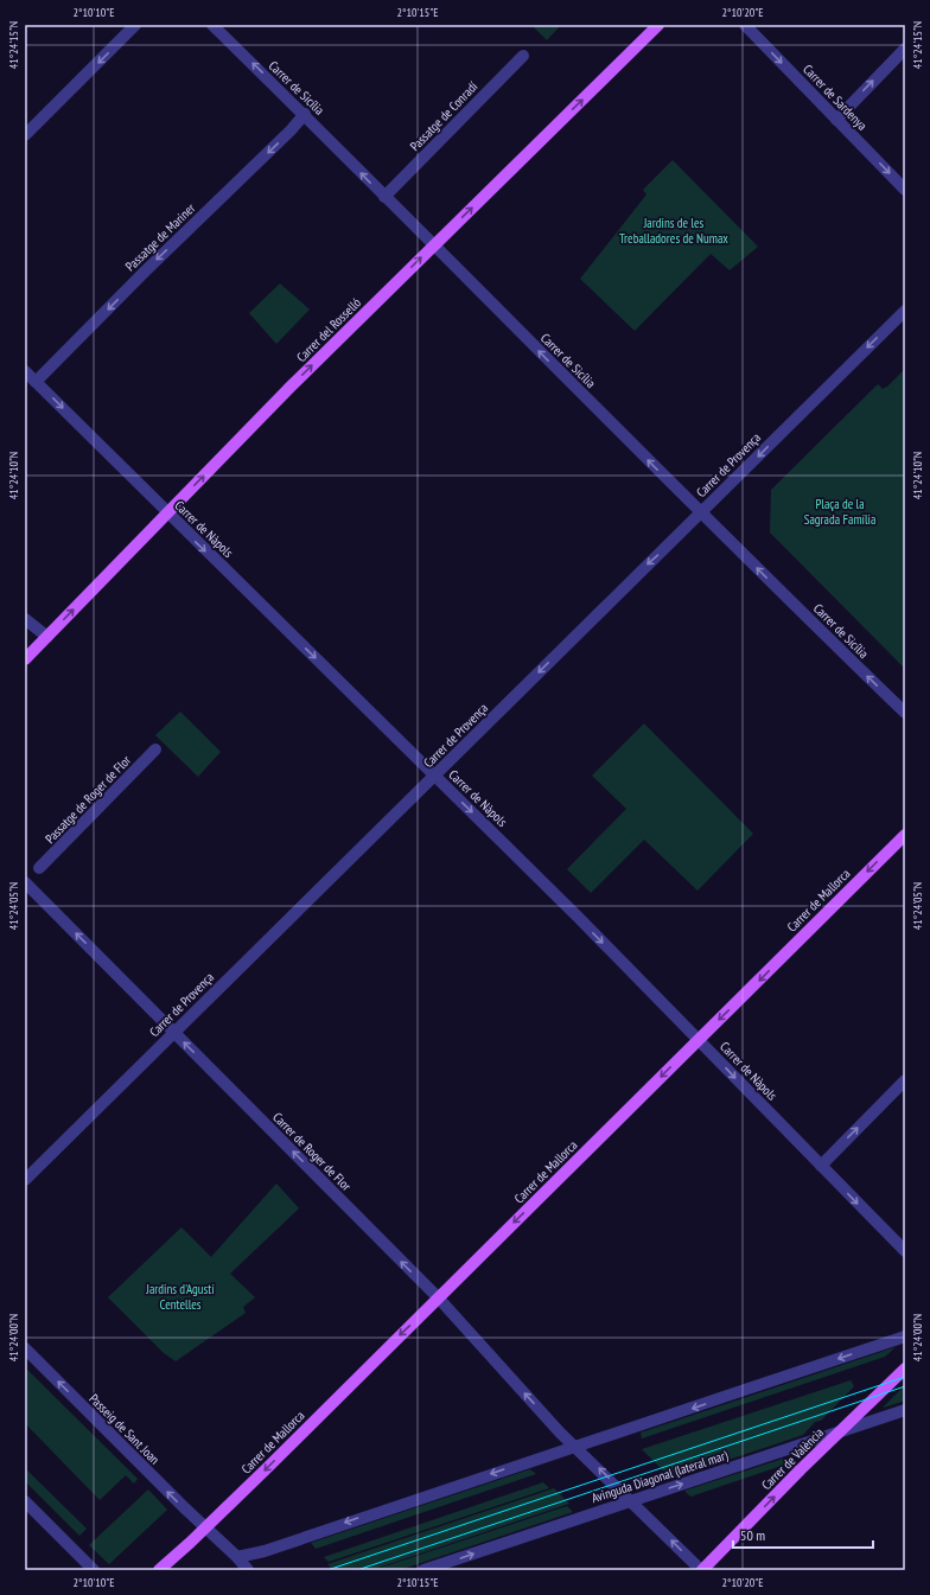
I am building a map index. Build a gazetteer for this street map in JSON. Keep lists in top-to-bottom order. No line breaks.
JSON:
{"streets":{"main road":["Carrer del Rosselló","Carrer de Mallorca","Carrer de València"],"street":["Carrer de Sicília","Carrer de Sardenya","Passatge de Conradí","Passatge de Mariner","Carrer de Provença","Carrer de Nàpols","Passatge de Roger de Flor","Carrer de Roger de Flor","Passeig de Sant Joan","Avinguda Diagonal (lateral mar)"]},"crossings":[["Carrer de Sicília","Passatge de Conradí"],["Carrer de Sicília","Passatge de Mariner"],["Carrer de Sicília","Carrer del Rosselló"],["Carrer de Sicília","Carrer de Provença"],["Passatge de Mariner","Carrer de Nàpols"],["Carrer del Rosselló","Carrer de Nàpols"],["Carrer de Provença","Carrer de Nàpols"],["Carrer de Provença","Carrer de Roger de Flor"],["Carrer de Nàpols","Carrer de Mallorca"],["Carrer de Mallorca","Carrer de Roger de Flor"],["Carrer de Mallorca","Passeig de Sant Joan"],["Carrer de Roger de Flor","Avinguda Diagonal (lateral mar)"],["Carrer de València","Avinguda Diagonal (lateral mar)"]],"one_way":["Carrer de Sicília","Carrer de Sardenya","Passatge de Mariner","Carrer del Rosselló","Carrer de Provença","Carrer de Nàpols","Carrer de Mallorca","Carrer de Roger de Flor","Passeig de Sant Joan","Carrer de València"],"parks":["Jardins de les Treballadores de Numax","Plaça de la Sagrada Família","Jardins d'Agustí Centelles"],"scale_bar":"50 m","coordinates":["2°10'10\"E","2°10'15\"E","2°10'20\"E","41°24'15\"N","41°24'10\"N","41°24'05\"N","41°24'00\"N"]}
